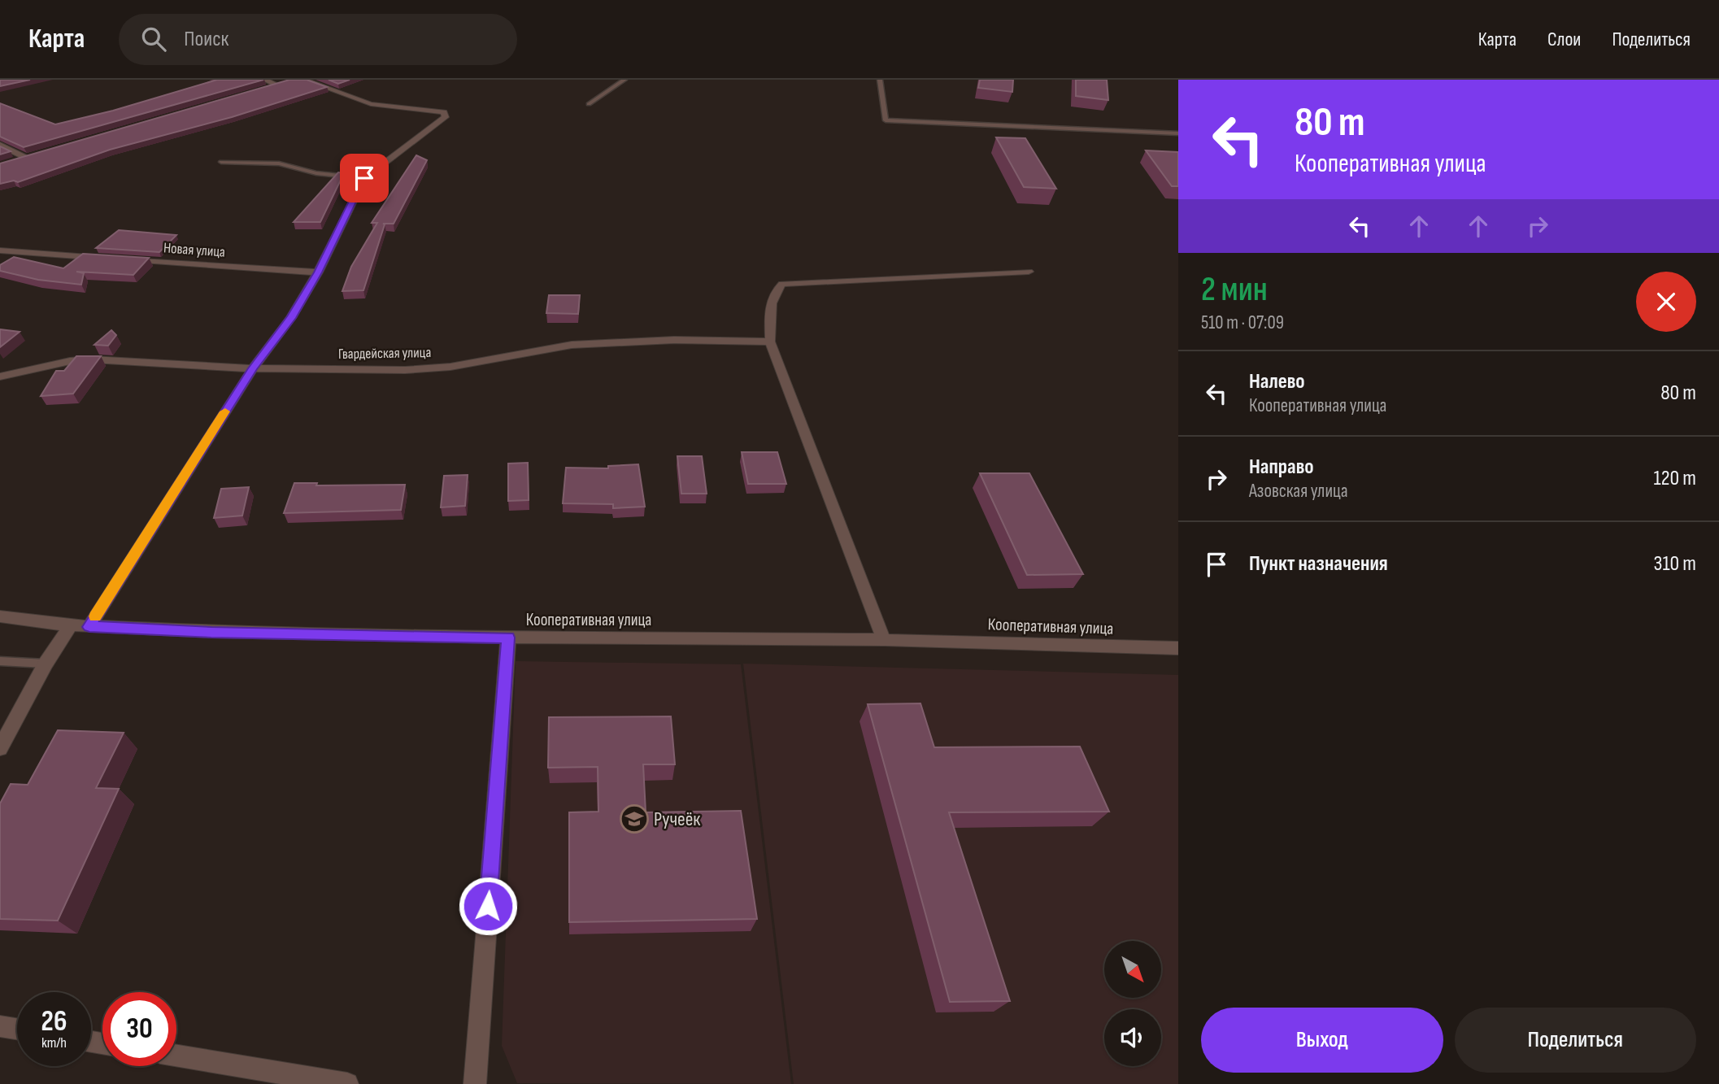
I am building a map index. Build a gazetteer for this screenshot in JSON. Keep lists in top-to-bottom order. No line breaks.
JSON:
{"streets":{"street":["Новая улица","Гвардейская улица","Кооперативная улица"]},"places":{"school or university":["Ручеёк"]},"north":"bottom right","page":{"header":"Карта","search":"Поиск","nav":["Карта","Слои","Поделиться"],"turn":["80 m","Кооперативная улица"],"heading":["2 мин","510 m · 07:09"],"list":[{"name":"Налево","note":"Кооперативная улица","value":"80 m"},{"name":"Направо","note":"Азовская улица","value":"120 m"},{"name":"Пункт назначения","value":"310 m"}],"speed":"26 km/h","limit":"30","buttons":["Выход","Поделиться"]}}
